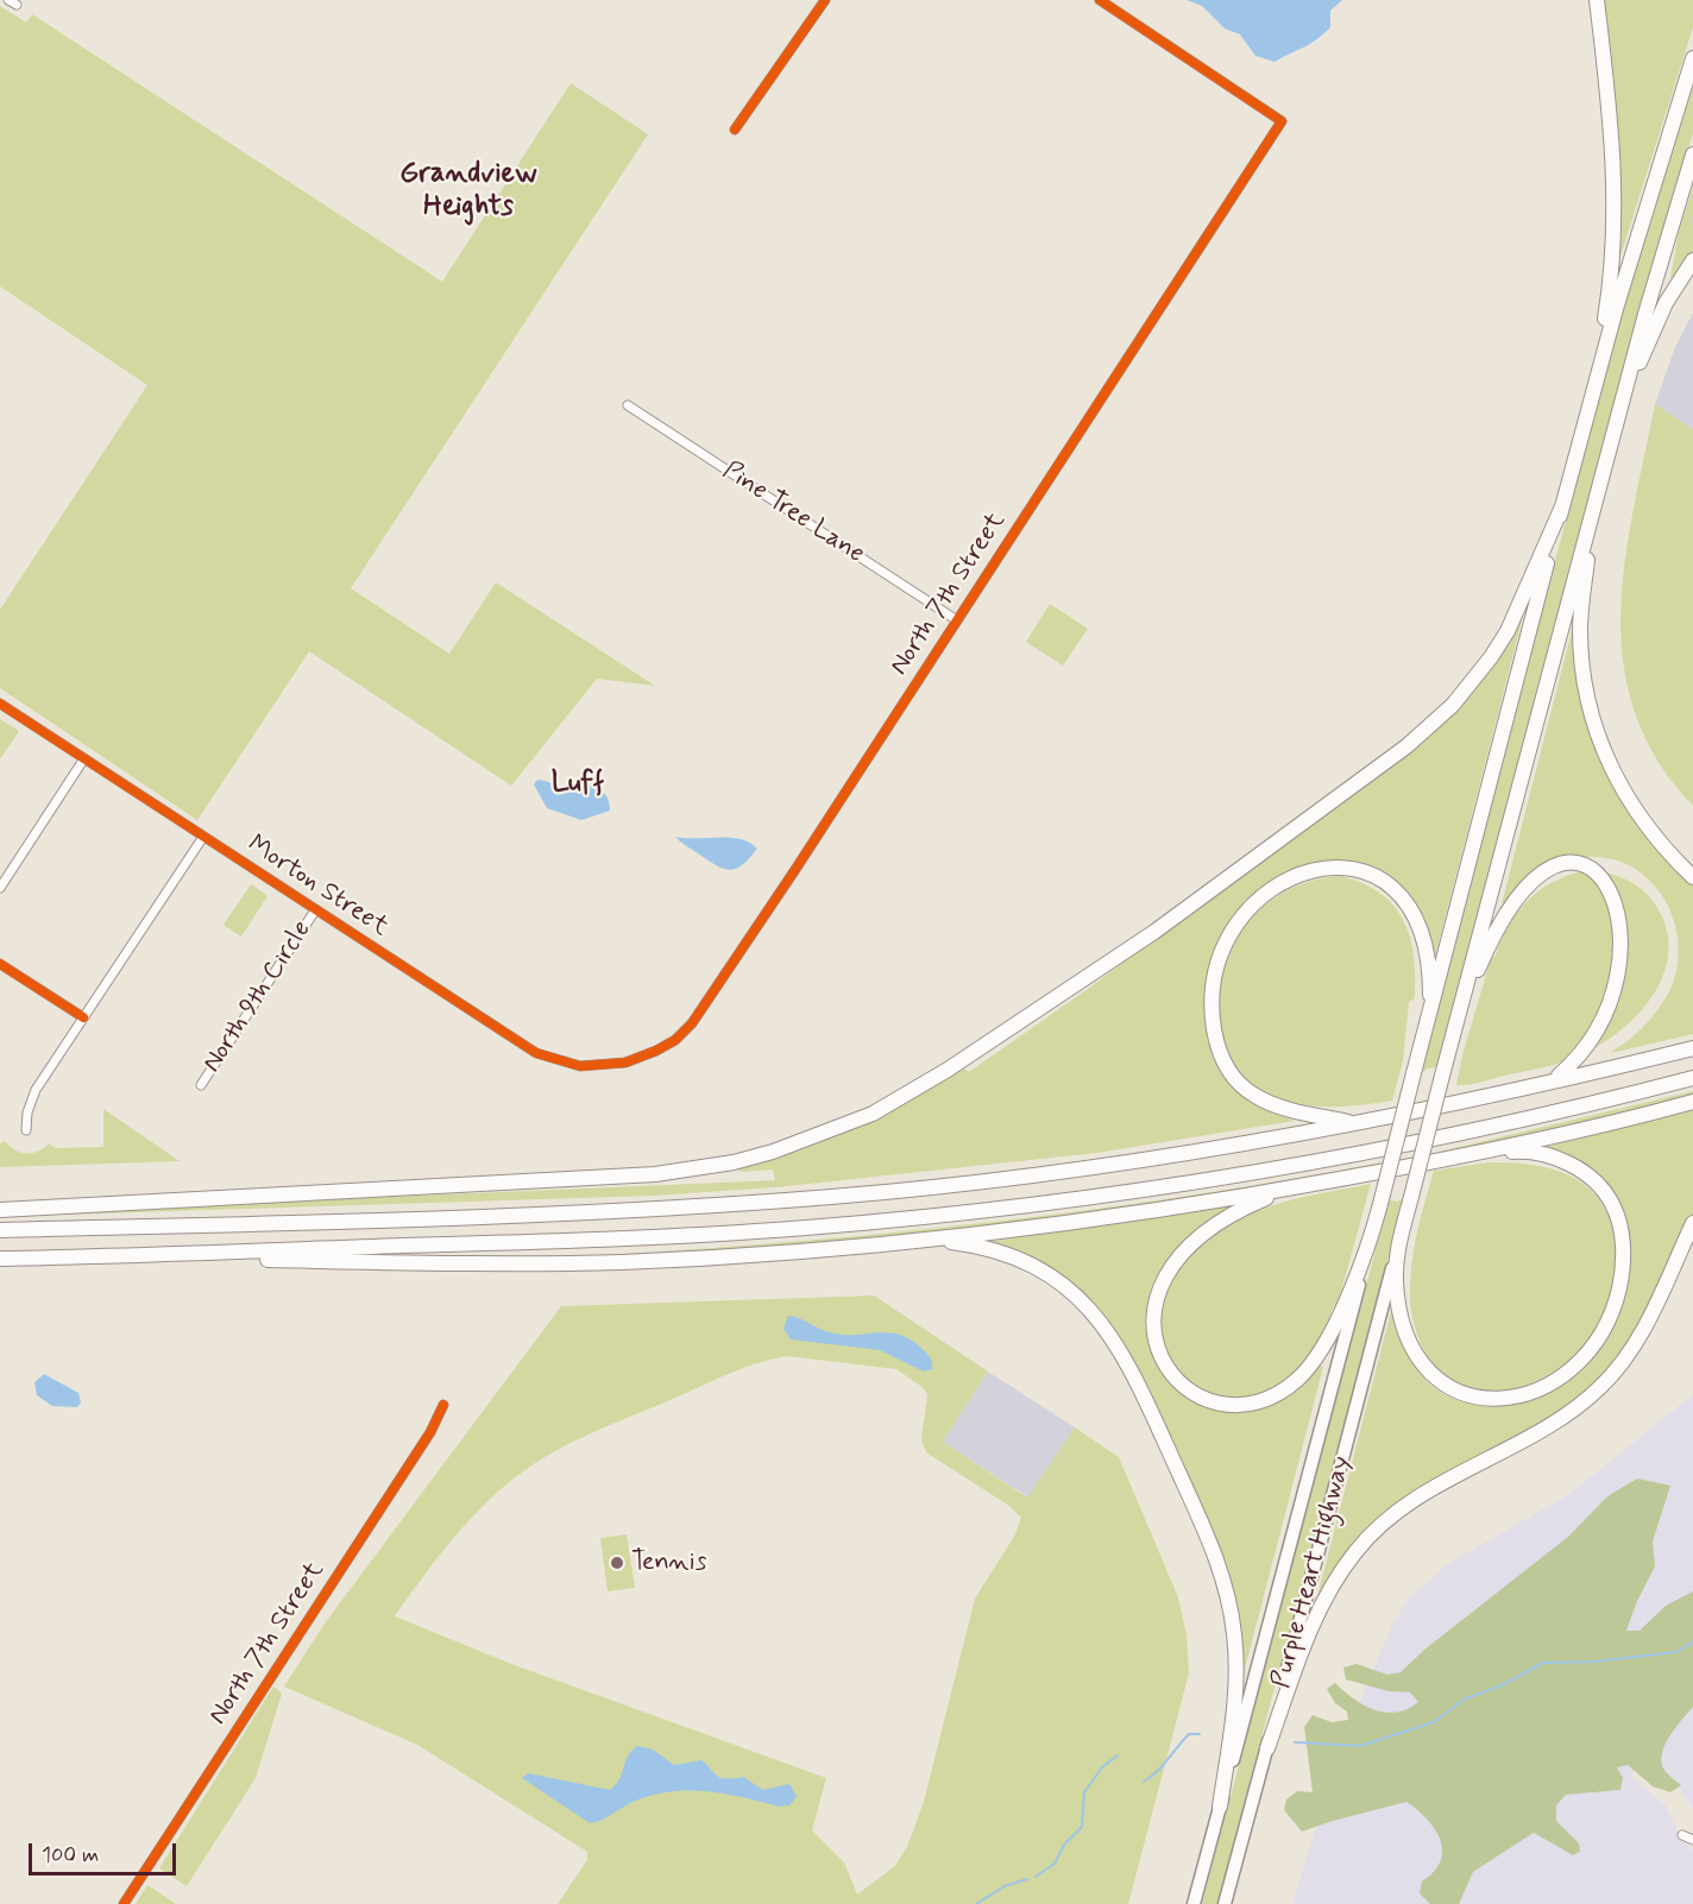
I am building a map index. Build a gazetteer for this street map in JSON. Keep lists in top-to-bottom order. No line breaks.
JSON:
{"streets":{"main road":["Purple Heart Highway"],"street":["Pine Tree Lane","North 7th Street","Morton Street","North 9th Circle"]},"crossings":[["Pine Tree Lane","North 7th Street"],["North 7th Street","Morton Street"],["Morton Street","North 9th Circle"]],"districts":["Grandview Heights","Luff"],"places":["Tennis"],"scale_bar":"100 m"}
